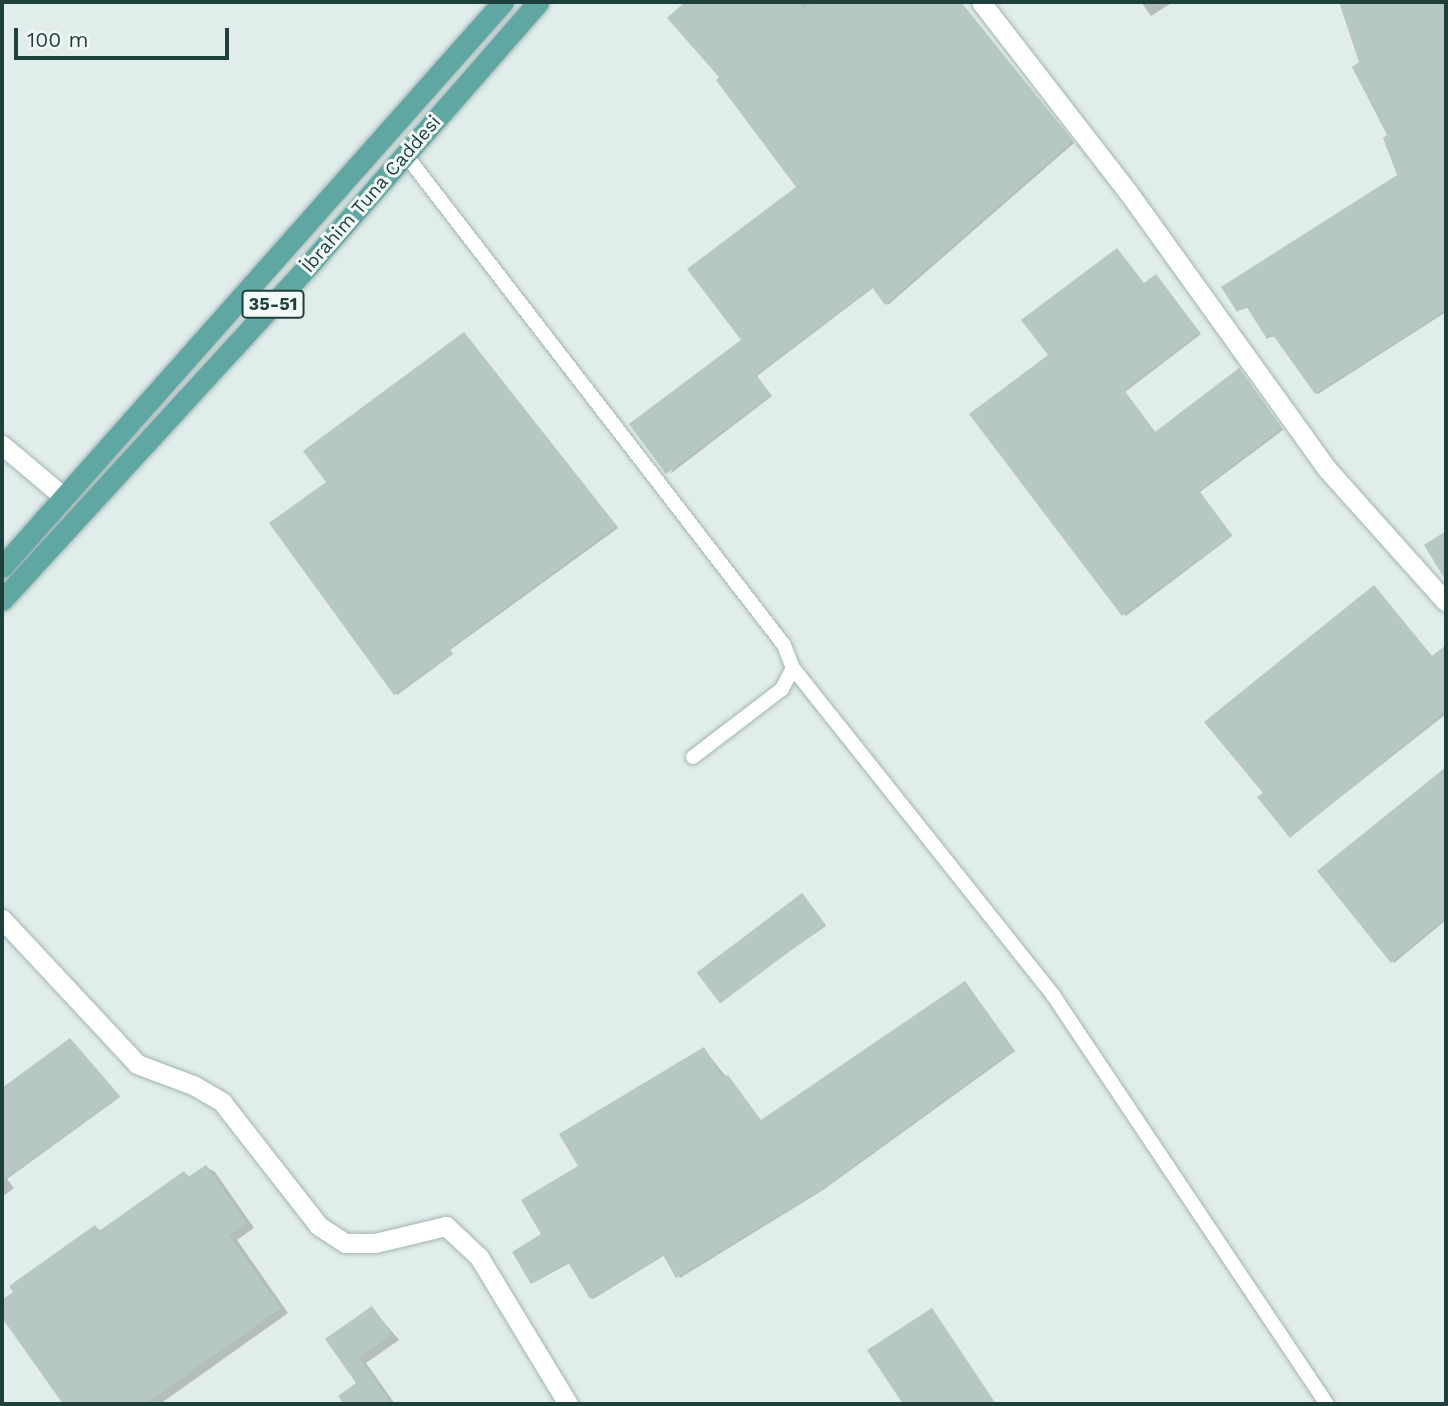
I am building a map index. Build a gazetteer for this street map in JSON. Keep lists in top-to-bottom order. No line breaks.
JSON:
{"streets":{"main road":["İbrahim Tuna Caddesi","35-51"]},"scale_bar":"100 m"}
